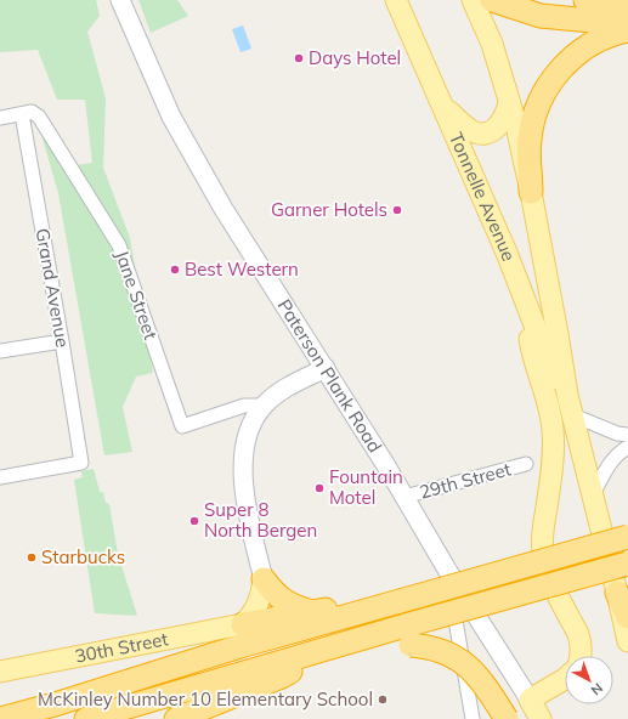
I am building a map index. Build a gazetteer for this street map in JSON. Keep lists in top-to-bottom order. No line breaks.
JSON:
{"streets":{"main road":["Tonnelle Avenue","Paterson Plank Road","30th Street"],"street":["Grand Avenue","Jane Street","29th Street"]},"crossings":[["Grand Avenue","Jane Street"],["Paterson Plank Road","29th Street"]],"places":["Days Hotel","Garner Hotels","Best Western","Fountain Motel","Super 8 North Bergen","Starbucks","McKinley Number 10 Elementary School"],"north":"bottom right"}
